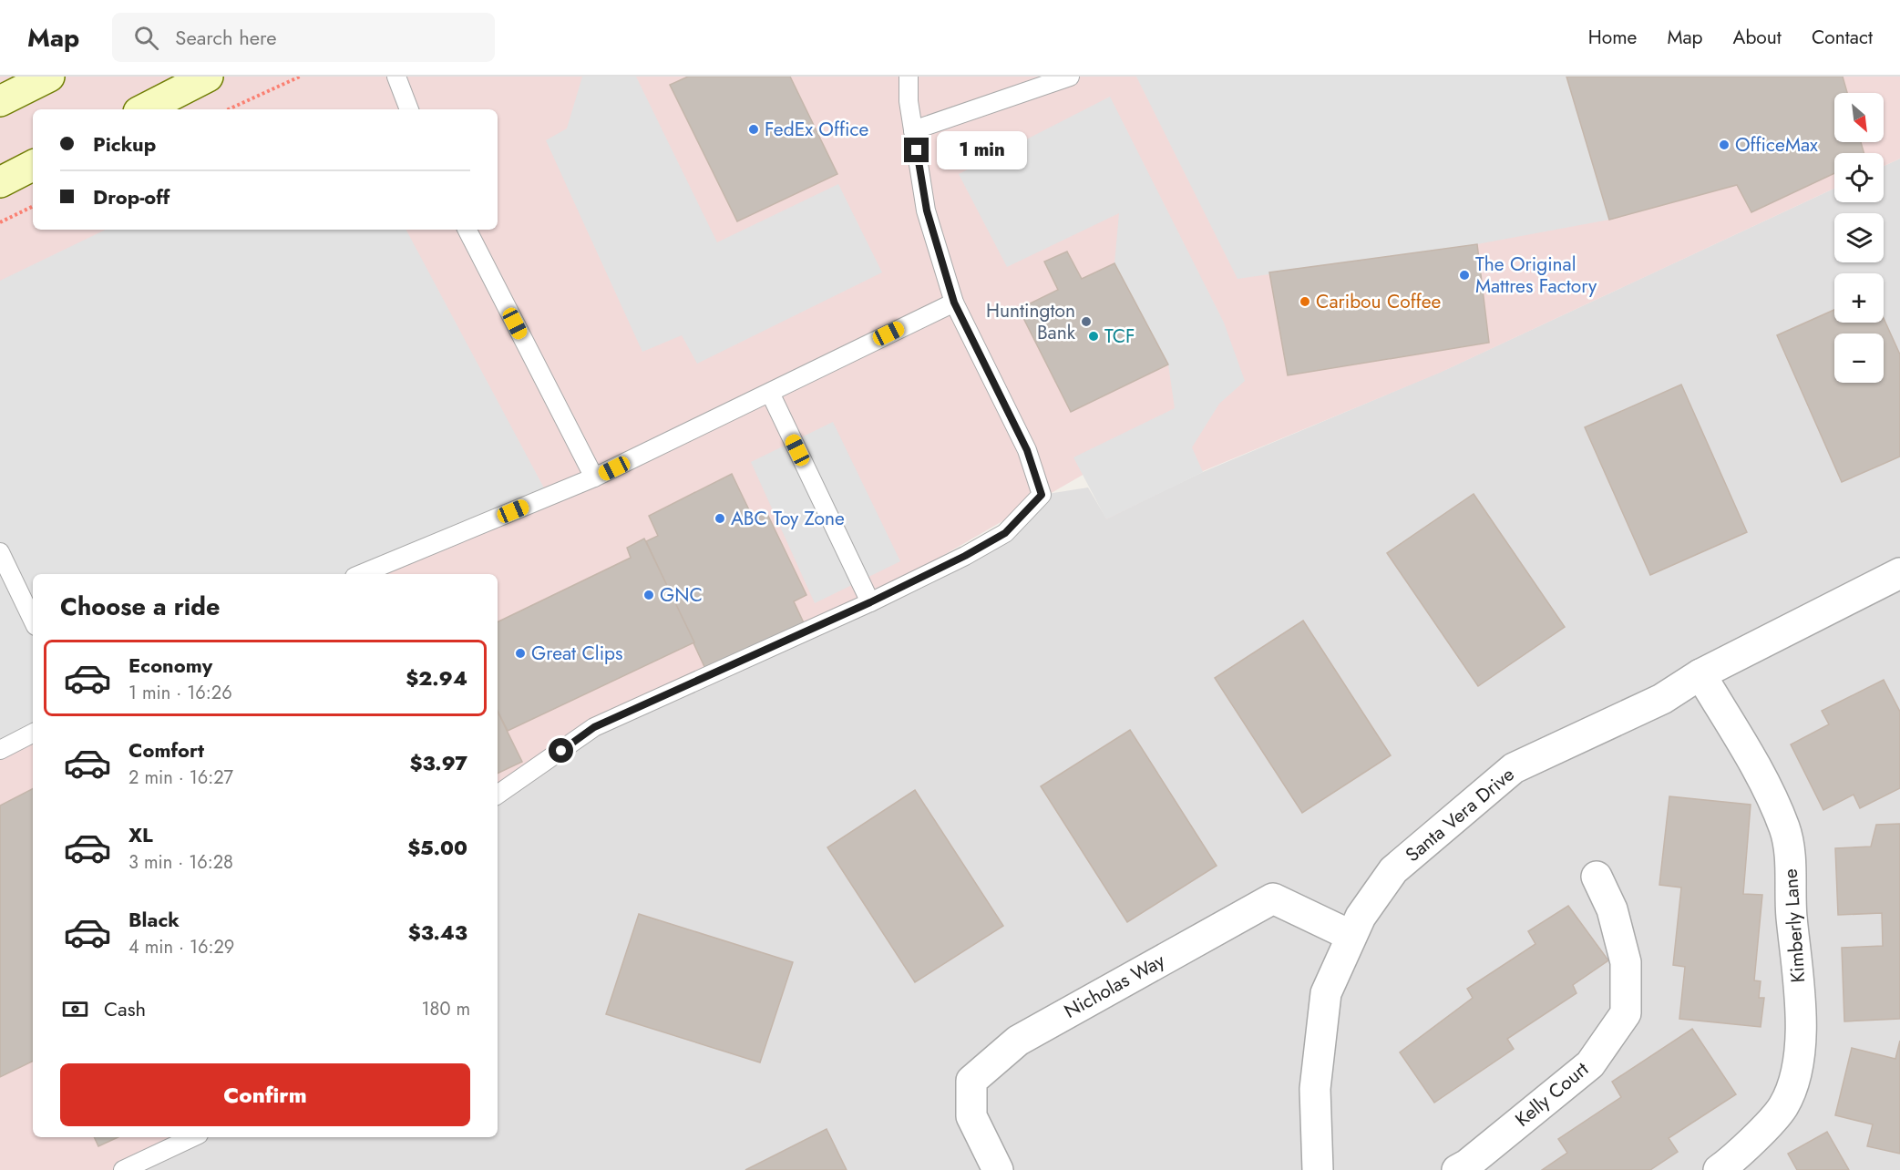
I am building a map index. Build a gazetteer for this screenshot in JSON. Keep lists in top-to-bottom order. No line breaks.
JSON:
{"streets":{"street":["Santa Vera Drive","Kimberly Lane","Nicholas Way","Kelly Court"]},"crossings":[["Santa Vera Drive","Kimberly Lane"],["Santa Vera Drive","Nicholas Way"]],"places":["FedEx Office","OfficeMax","The Original Mattres Factory","Caribou Coffee","Huntington Bank","TCF","ABC Toy Zone","GNC","Great Clips"],"north":"bottom right","page":{"header":"Map","search":"Search here","nav":["Home","Map","About","Contact"],"map_buttons":["+","−"],"banner":["Pickup","Drop-off"],"bubble":"1 min","heading":"Choose a ride","list":[{"name":"Economy","note":"1 min · 16:26","value":"$2.94"},{"name":"Comfort","note":"2 min · 16:27","value":"$3.97"},{"name":"XL","note":"3 min · 16:28","value":"$5.00"},{"name":"Black","note":"4 min · 16:29","value":"$3.43"}],"pay":["Cash","180 m"],"buttons":"Confirm"}}
